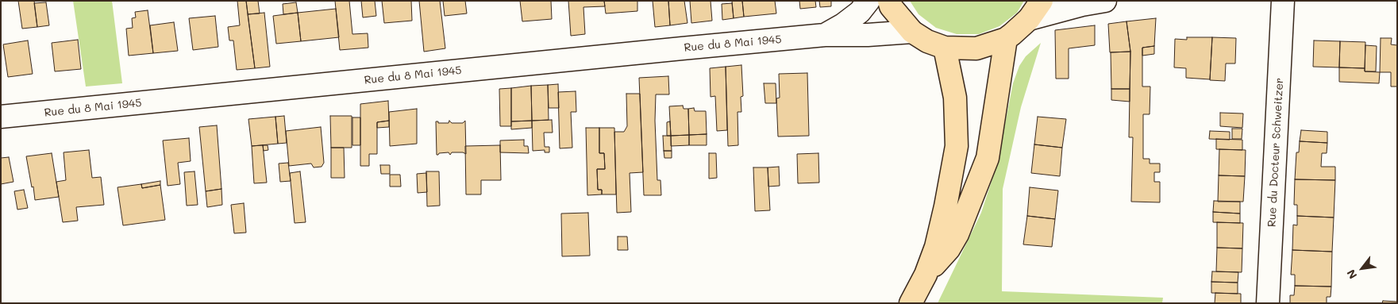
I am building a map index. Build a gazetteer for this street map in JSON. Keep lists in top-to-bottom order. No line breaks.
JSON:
{"streets":{"street":["Rue du 8 Mai 1945","Rue du Docteur Schweitzer"]},"north":"bottom left"}
